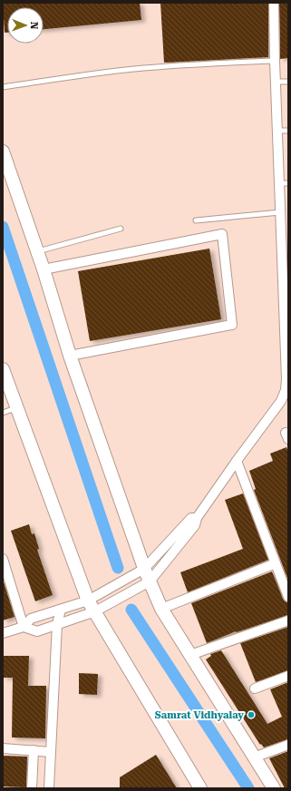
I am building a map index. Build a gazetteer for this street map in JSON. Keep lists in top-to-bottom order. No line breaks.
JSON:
{"places":["Samrat Vidhyalay"],"north":"right"}
